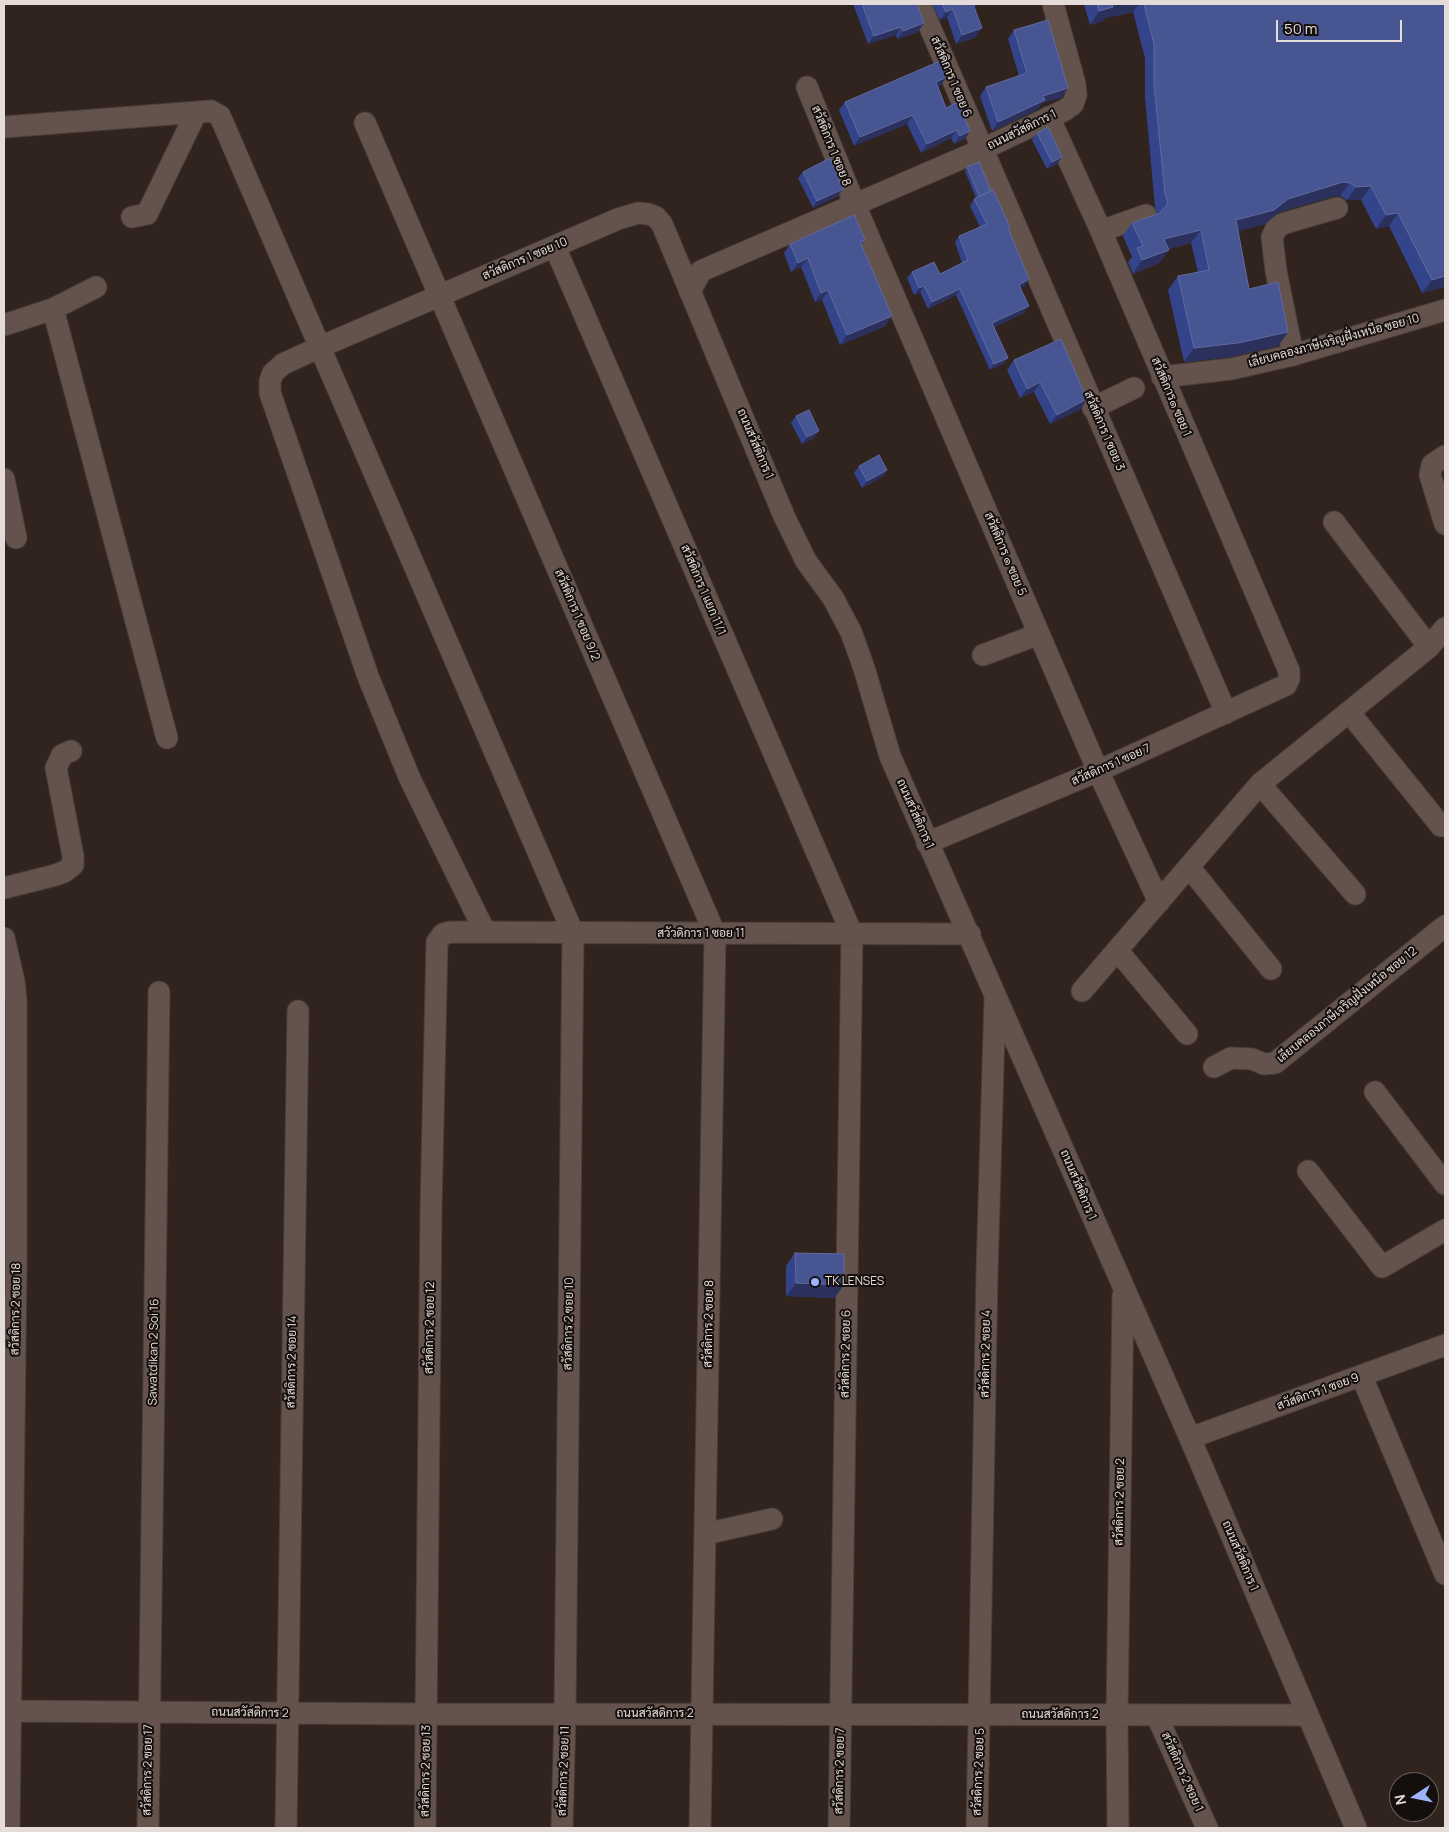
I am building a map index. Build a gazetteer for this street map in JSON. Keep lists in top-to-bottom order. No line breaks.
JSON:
{"streets":{"street":["สวัสดิการ 1 ซอย 6","ถนนสวัสดิการ 1","สวัสดิการ 1 ซอย 8","สวัสดิการ 1 ซอย 10","เลียบคลองภาษีเจริญฝั่งเหนือ ซอย 10","สวัสดิการ๑ ซอย 1","สวัสดิการ 1 ซอย 3","สวัสดิการ ๑ ซอย 5","สวัสดิการ 1 แยก 11/1","สวัสดิการ 1 ซอย 9/2","สวัสดิการ 1 ซอย 7","สวัวดิการ 1 ซอย 11","เลียบคลองภาษีเจริญฝั่งเหนือ ซอย 12","สวัสดิการ 2 ซอย 18","สวัสดิการ 2 ซอย 10","สวัสดิการ 2 ซอย 8","สวัสดิการ 2 ซอย 12","Sawatdikan 2 Soi 16","สวัสดิการ 2 ซอย 6","สวัสดิการ 2 ซอย 4","สวัสดิการ 2 ซอย 14","สวัสดิการ 1 ซอย 9","สวัสดิการ 2 ซอย 2","ถนนสวัสดิการ 2","สวัสดิการ 2 ซอย 17","สวัสดิการ 2 ซอย 13","สวัสดิการ 2 ซอย 11","สวัสดิการ 2 ซอย 7","สวัสดิการ 2 ซอย 5","สวัสดิการ 2 ซอย 1"]},"crossings":[["สวัสดิการ 1 ซอย 6","ถนนสวัสดิการ 1"],["สวัสดิการ 1 ซอย 6","สวัสดิการ 1 ซอย 3"],["ถนนสวัสดิการ 1","สวัสดิการ 1 ซอย 8"],["ถนนสวัสดิการ 1","สวัสดิการ 1 ซอย 10"],["ถนนสวัสดิการ 1","สวัสดิการ๑ ซอย 1"],["ถนนสวัสดิการ 1","สวัสดิการ 1 ซอย 3"],["ถนนสวัสดิการ 1","สวัสดิการ ๑ ซอย 5"],["ถนนสวัสดิการ 1","สวัสดิการ 1 ซอย 7"],["ถนนสวัสดิการ 1","สวัวดิการ 1 ซอย 11"],["ถนนสวัสดิการ 1","สวัสดิการ 2 ซอย 4"],["ถนนสวัสดิการ 1","สวัสดิการ 1 ซอย 9"],["ถนนสวัสดิการ 1","สวัสดิการ 2 ซอย 2"],["ถนนสวัสดิการ 1","ถนนสวัสดิการ 2"],["สวัสดิการ 1 ซอย 8","สวัสดิการ ๑ ซอย 5"],["สวัสดิการ 1 ซอย 10","สวัสดิการ 1 แยก 11/1"],["สวัสดิการ 1 ซอย 10","สวัสดิการ 1 ซอย 9/2"],["สวัสดิการ 1 ซอย 10","สวัวดิการ 1 ซอย 11"],["เลียบคลองภาษีเจริญฝั่งเหนือ ซอย 10","สวัสดิการ๑ ซอย 1"],["สวัสดิการ๑ ซอย 1","สวัสดิการ 1 ซอย 7"],["สวัสดิการ 1 ซอย 3","สวัสดิการ 1 ซอย 7"],["สวัสดิการ ๑ ซอย 5","สวัสดิการ 1 ซอย 7"],["สวัสดิการ 1 แยก 11/1","สวัวดิการ 1 ซอย 11"],["สวัสดิการ 1 แยก 11/1","สวัสดิการ 2 ซอย 6"],["สวัสดิการ 1 ซอย 9/2","สวัวดิการ 1 ซอย 11"],["สวัสดิการ 1 ซอย 9/2","สวัสดิการ 2 ซอย 8"],["สวัวดิการ 1 ซอย 11","สวัสดิการ 2 ซอย 10"],["สวัวดิการ 1 ซอย 11","สวัสดิการ 2 ซอย 8"],["สวัวดิการ 1 ซอย 11","สวัสดิการ 2 ซอย 12"],["สวัวดิการ 1 ซอย 11","สวัสดิการ 2 ซอย 6"],["สวัสดิการ 2 ซอย 18","ถนนสวัสดิการ 2"],["สวัสดิการ 2 ซอย 10","ถนนสวัสดิการ 2"],["สวัสดิการ 2 ซอย 10","สวัสดิการ 2 ซอย 11"],["สวัสดิการ 2 ซอย 8","ถนนสวัสดิการ 2"],["สวัสดิการ 2 ซอย 12","ถนนสวัสดิการ 2"],["สวัสดิการ 2 ซอย 12","สวัสดิการ 2 ซอย 13"],["Sawatdikan 2 Soi 16","ถนนสวัสดิการ 2"],["Sawatdikan 2 Soi 16","สวัสดิการ 2 ซอย 17"],["สวัสดิการ 2 ซอย 6","ถนนสวัสดิการ 2"],["สวัสดิการ 2 ซอย 6","สวัสดิการ 2 ซอย 7"],["สวัสดิการ 2 ซอย 4","ถนนสวัสดิการ 2"],["สวัสดิการ 2 ซอย 4","สวัสดิการ 2 ซอย 5"],["สวัสดิการ 2 ซอย 14","ถนนสวัสดิการ 2"],["สวัสดิการ 2 ซอย 2","ถนนสวัสดิการ 2"],["ถนนสวัสดิการ 2","สวัสดิการ 2 ซอย 17"],["ถนนสวัสดิการ 2","สวัสดิการ 2 ซอย 13"],["ถนนสวัสดิการ 2","สวัสดิการ 2 ซอย 11"],["ถนนสวัสดิการ 2","สวัสดิการ 2 ซอย 7"],["ถนนสวัสดิการ 2","สวัสดิการ 2 ซอย 5"],["ถนนสวัสดิการ 2","สวัสดิการ 2 ซอย 1"]],"places":["TK LENSES"],"scale_bar":"50 m","north":"left"}
